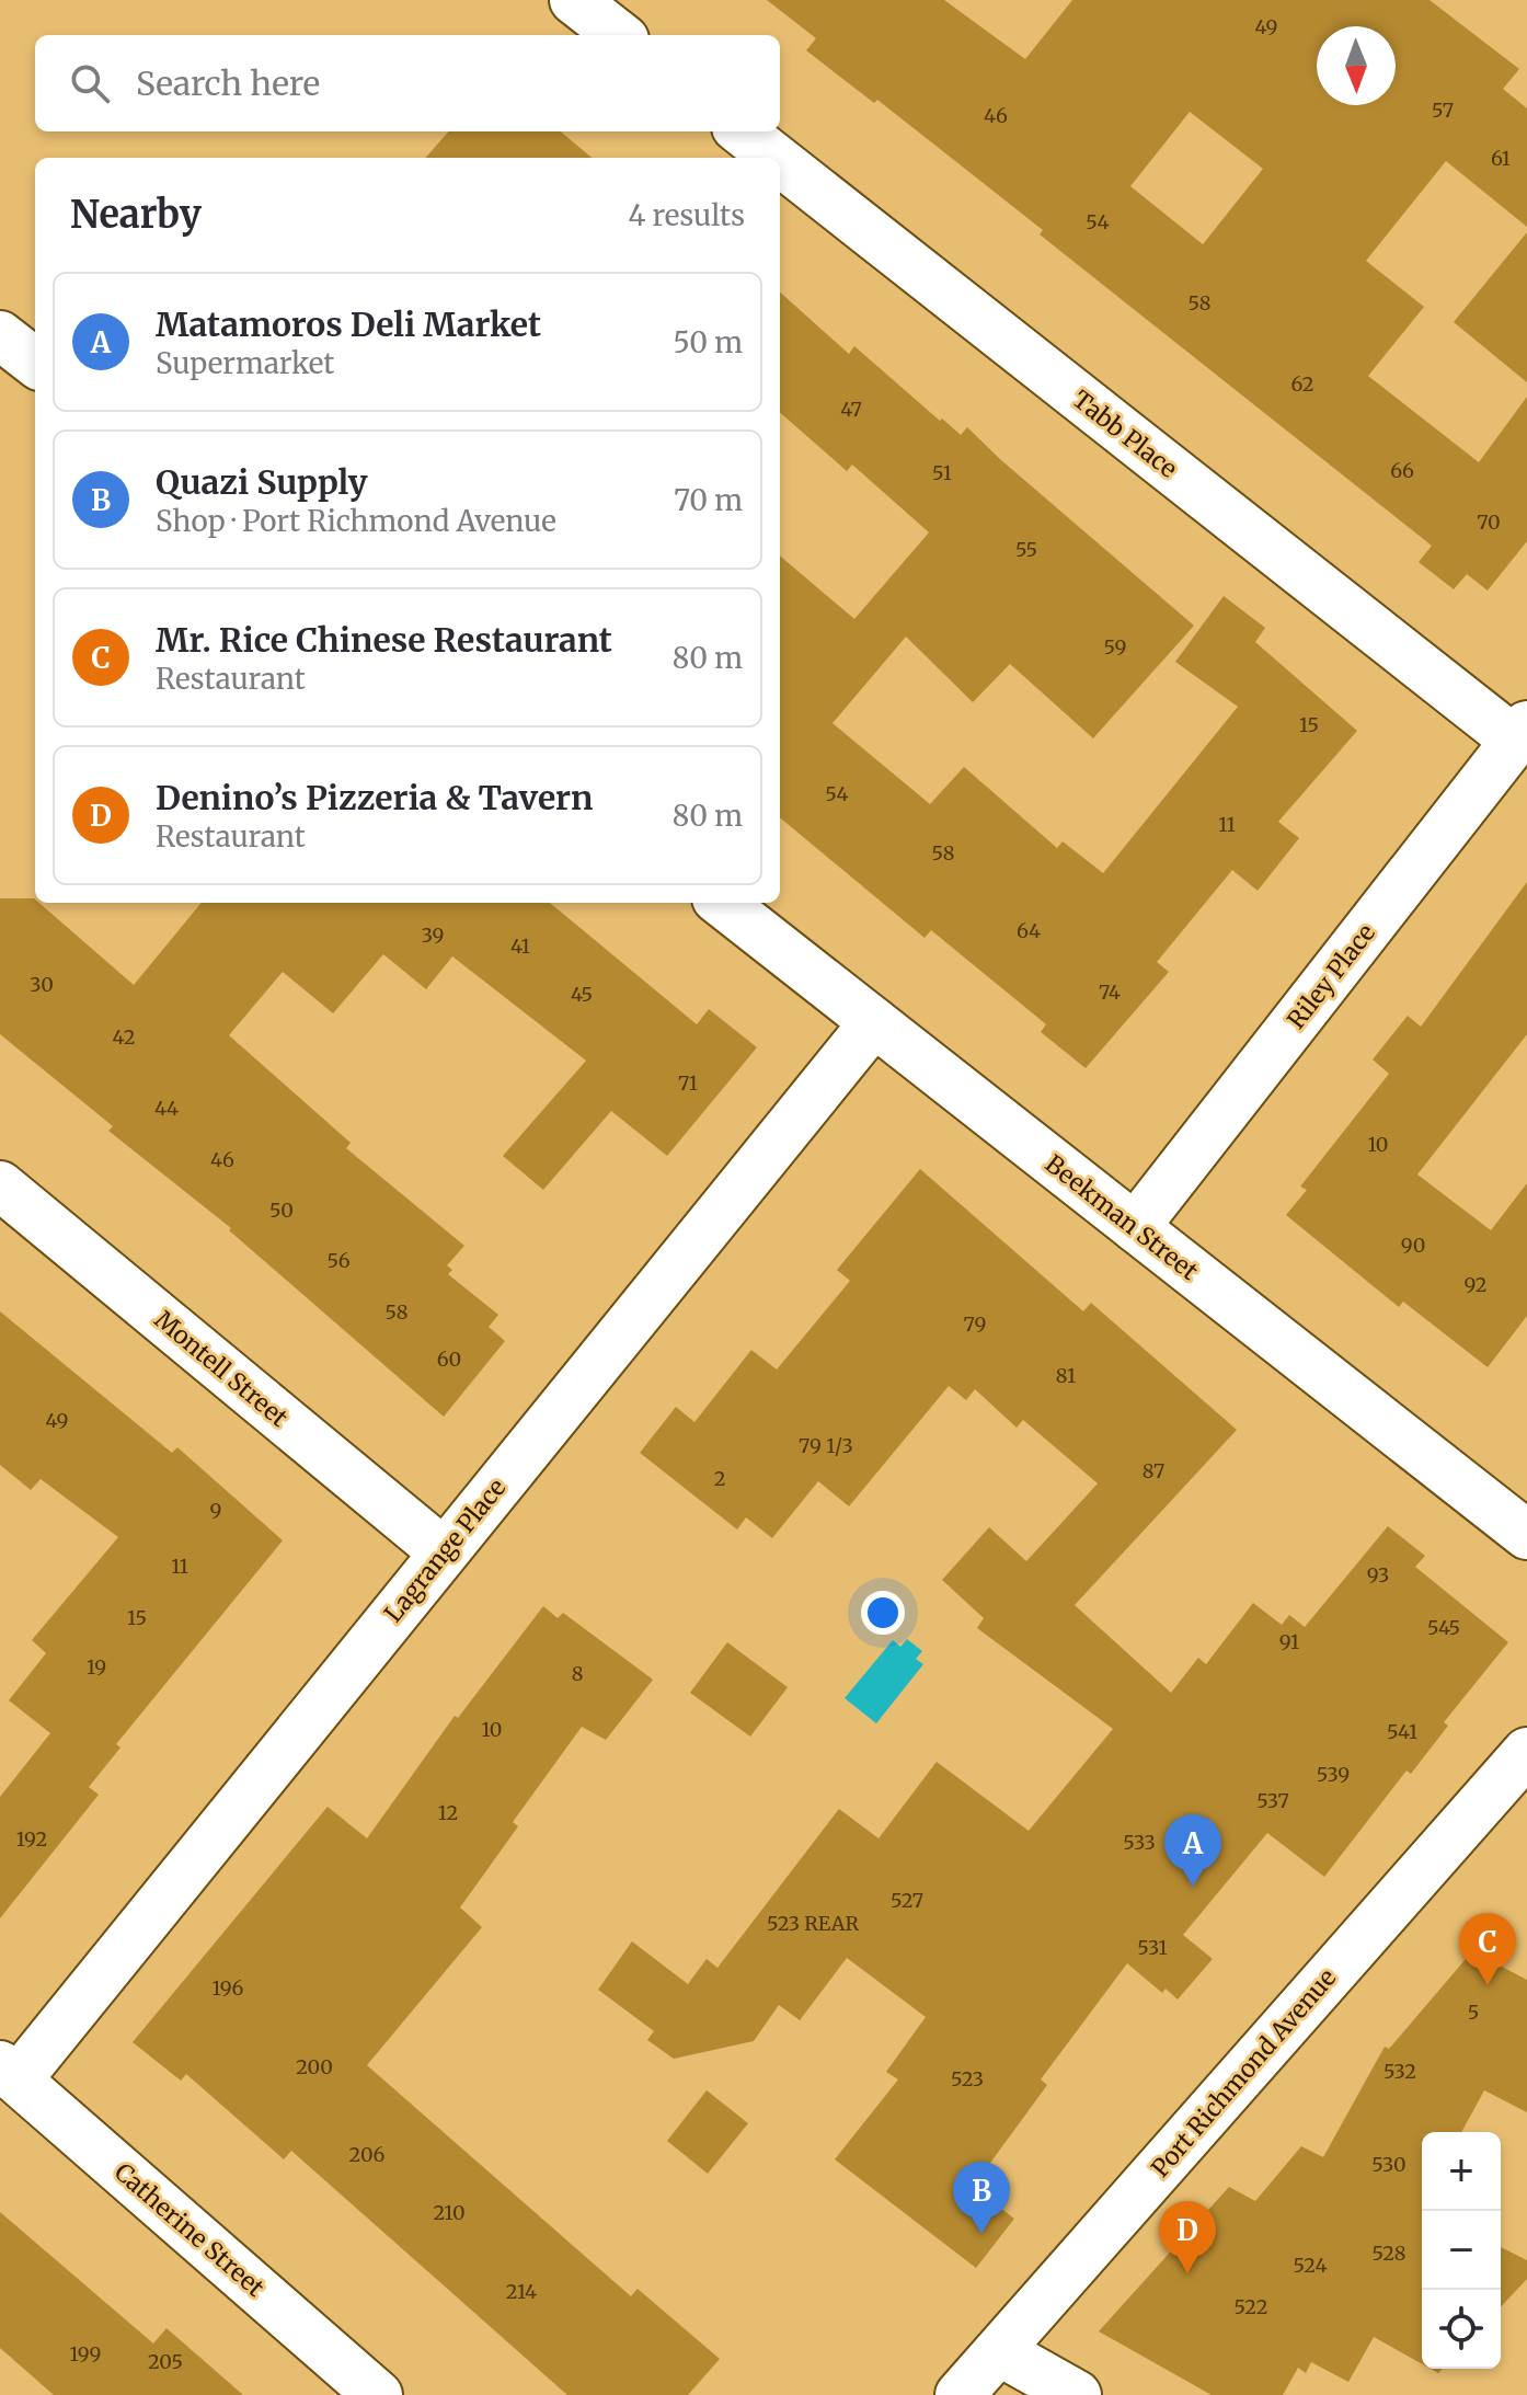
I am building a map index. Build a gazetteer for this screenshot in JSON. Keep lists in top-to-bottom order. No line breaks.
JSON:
{"streets":{"street":["Tabb Place","Riley Place","Beekman Street","Montell Street","Lagrange Place","Port Richmond Avenue","Catherine Street"]},"crossings":[["Tabb Place","Riley Place"],["Riley Place","Beekman Street"],["Beekman Street","Lagrange Place"],["Montell Street","Lagrange Place"],["Lagrange Place","Catherine Street"]],"house_numbers":["49","57","46","61","54","58","62","47","66","51","70","55","59","15","54","11","58","64","39","41","30","74","45","42","71","44","10","46","50","90","56","92","58","79","60","81","49","79 1/3","87","2","9","11","93","15","545","91","19","8","10","541","539","537","12","192","533","527","523 REAR","531","196","5","200","532","523","206","530","210","528","524","214","522","199","205"],"north":"bottom","page":{"search":"Search here","heading":["Nearby","4 results"],"list":[{"mark":"A","name":"Matamoros Deli Market","note":"Supermarket","value":"50 m"},{"mark":"B","name":"Quazi Supply","note":"Shop · Port Richmond Avenue","value":"70 m"},{"mark":"C","name":"Mr. Rice Chinese Restaurant","note":"Restaurant","value":"80 m"},{"mark":"D","name":"Denino’s Pizzeria & Tavern","note":"Restaurant","value":"80 m"}],"pins":["A","C","B","D"],"map_buttons":["+","−"]}}
